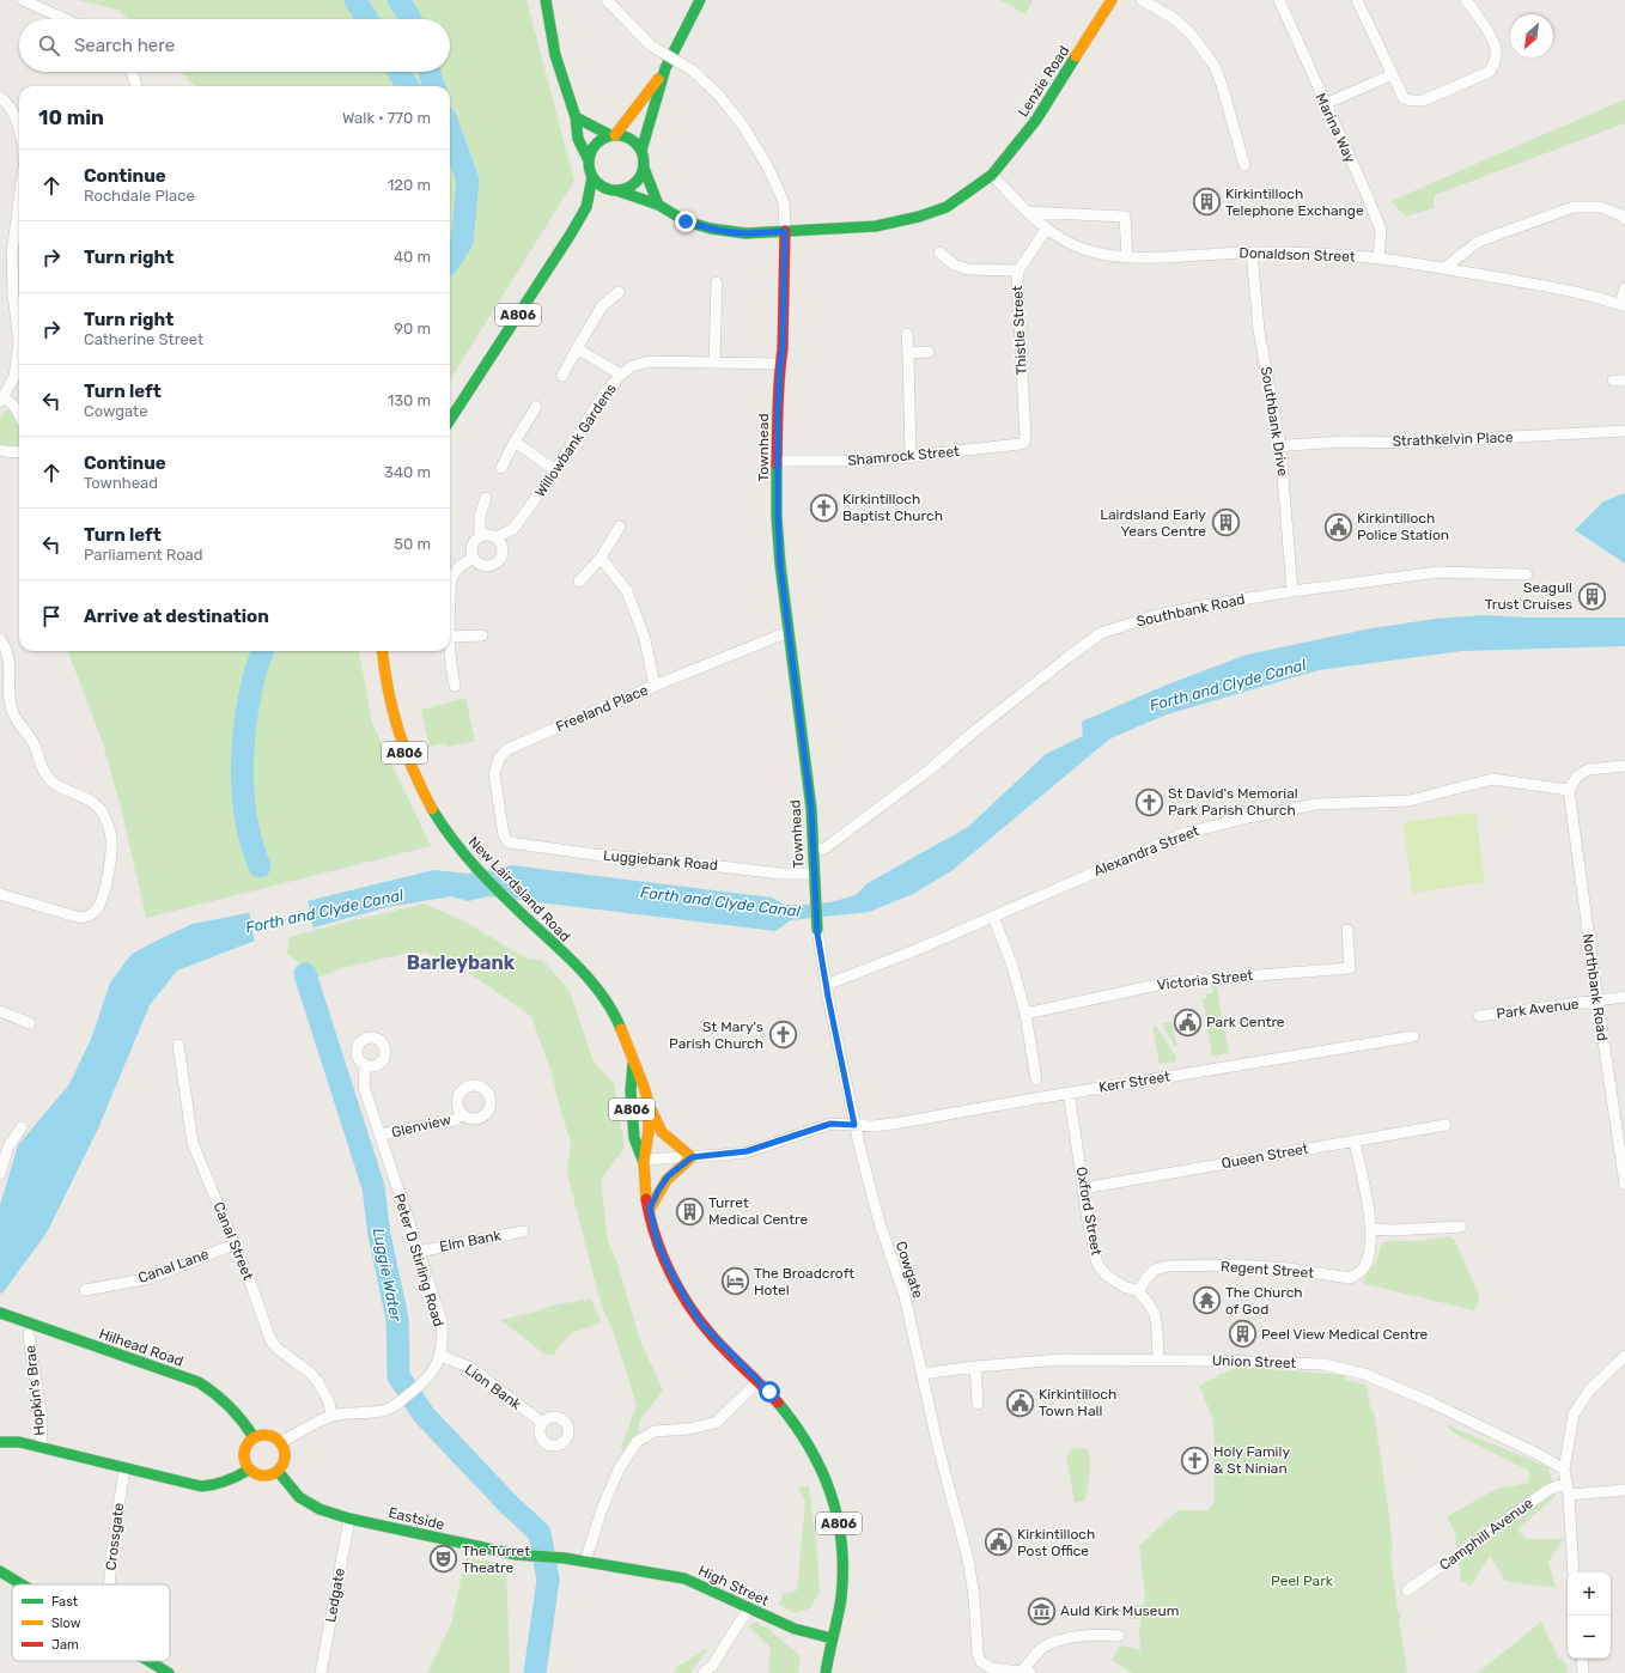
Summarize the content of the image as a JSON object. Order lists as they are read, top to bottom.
{
  "streets": {
    "main road": [
      "Lenzie Road",
      "A806",
      "Townhead",
      "New Lairdsland Road",
      "Cowgate",
      "Hilhead Road",
      "Eastside",
      "High Street"
    ],
    "street": [
      "Marina Way",
      "Donaldson Street",
      "Thistle Street",
      "Southbank Drive",
      "Strathkelvin Place",
      "Willowbank Gardens",
      "Shamrock Street",
      "Southbank Road",
      "Freeland Place",
      "Alexandra Street",
      "Luggiebank Road",
      "Victoria Street",
      "Northbank Road",
      "Park Avenue",
      "Kerr Street",
      "Glenview",
      "Queen Street",
      "Oxford Street",
      "Canal Street",
      "Elm Bank",
      "Peter D Stirling Road",
      "Canal Lane",
      "Regent Street",
      "Union Street",
      "Lion Bank",
      "Hopkin's Brae",
      "Camphill Avenue",
      "Crossgate",
      "Ledgate"
    ]
  },
  "crossings": [
    ["Lenzie Road", "Donaldson Street"],
    ["Marina Way", "Donaldson Street"],
    ["Donaldson Street", "Thistle Street"],
    ["Donaldson Street", "Southbank Drive"],
    ["A806", "New Lairdsland Road"],
    ["A806", "Kerr Street"],
    ["A806", "High Street"],
    ["Thistle Street", "Shamrock Street"],
    ["Southbank Drive", "Strathkelvin Place"],
    ["Southbank Drive", "Southbank Road"],
    ["Willowbank Gardens", "Townhead"],
    ["Townhead", "Shamrock Street"],
    ["Townhead", "Southbank Road"],
    ["Townhead", "Freeland Place"],
    ["Townhead", "Luggiebank Road"],
    ["Townhead", "Cowgate"],
    ["Freeland Place", "Luggiebank Road"],
    ["Alexandra Street", "Northbank Road"],
    ["Alexandra Street", "Cowgate"],
    ["Luggiebank Road", "Cowgate"],
    ["New Lairdsland Road", "Kerr Street"],
    ["Northbank Road", "Park Avenue"],
    ["Kerr Street", "Oxford Street"],
    ["Kerr Street", "Cowgate"],
    ["Glenview", "Peter D Stirling Road"],
    ["Queen Street", "Oxford Street"],
    ["Queen Street", "Regent Street"],
    ["Oxford Street", "Regent Street"],
    ["Oxford Street", "Union Street"],
    ["Canal Street", "Peter D Stirling Road"],
    ["Canal Street", "Canal Lane"],
    ["Elm Bank", "Peter D Stirling Road"],
    ["Peter D Stirling Road", "Hilhead Road"],
    ["Peter D Stirling Road", "Lion Bank"],
    ["Peter D Stirling Road", "Eastside"],
    ["Cowgate", "Union Street"],
    ["Hilhead Road", "Eastside"],
    ["Eastside", "High Street"],
    ["Eastside", "Ledgate"]
  ],
  "districts": ["Barleybank"],
  "water": ["Forth and Clyde Canal", "Luggie Water"],
  "parks": ["Peel Park"],
  "places": {
    "building": [
      "Kirkintilloch Telephone Exchange",
      "Lairdsland Early Years Centre",
      "Seagull Trust Cruises",
      "Turret Medical Centre",
      "Peel View Medical Centre"
    ],
    "church": [
      "Kirkintilloch Baptist Church",
      "St David's Memorial Park Parish Church",
      "St Mary's Parish Church",
      "Holy Family & St Ninian"
    ],
    "public building": [
      "Kirkintilloch Police Station",
      "Park Centre",
      "Kirkintilloch Town Hall",
      "Kirkintilloch Post Office"
    ],
    "hotel": ["The Broadcroft Hotel"],
    "temple": ["The Church of God"],
    "theatre": ["The Turret Theatre"],
    "museum": ["Auld Kirk Museum"]
  },
  "legend": ["Fast", "Slow", "Jam"],
  "north": "bottom left",
  "page": {
    "search": "Search here",
    "heading": ["10 min", "Walk · 770 m"],
    "list": [
      ["Continue", "Rochdale Place", "120 m"],
      ["Turn right", "40 m"],
      ["Turn right", "Catherine Street", "90 m"],
      ["Turn left", "Cowgate", "130 m"],
      ["Continue", "Townhead", "340 m"],
      ["Turn left", "Parliament Road", "50 m"],
      "Arrive at destination"
    ],
    "map_buttons": ["+", "−"]
  }
}
